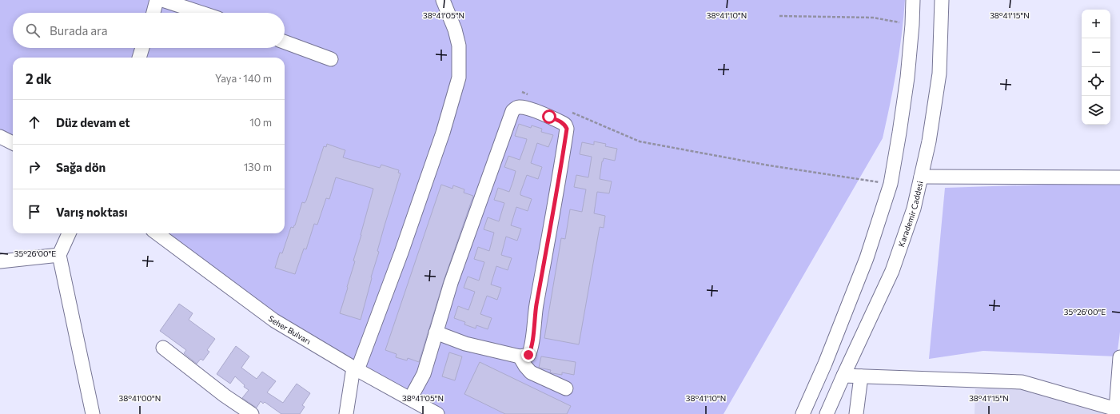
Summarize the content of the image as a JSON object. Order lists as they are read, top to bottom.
{
  "streets": {
    "street": ["Karademir Caddesi", "Seher Bulvarı"]
  },
  "page": {
    "map_buttons": ["+", "−"],
    "search": "Burada ara",
    "heading": ["2 dk", "Yaya · 140 m"],
    "list": [
      ["Düz devam et", "10 m"],
      ["Sağa dön", "130 m"],
      "Varış noktası"
    ]
  },
  "coordinates": [
    "38°41'05\"N",
    "38°41'10\"N",
    "38°41'15\"N",
    "35°26'00\"E",
    "38°41'00\"N"
  ]
}
